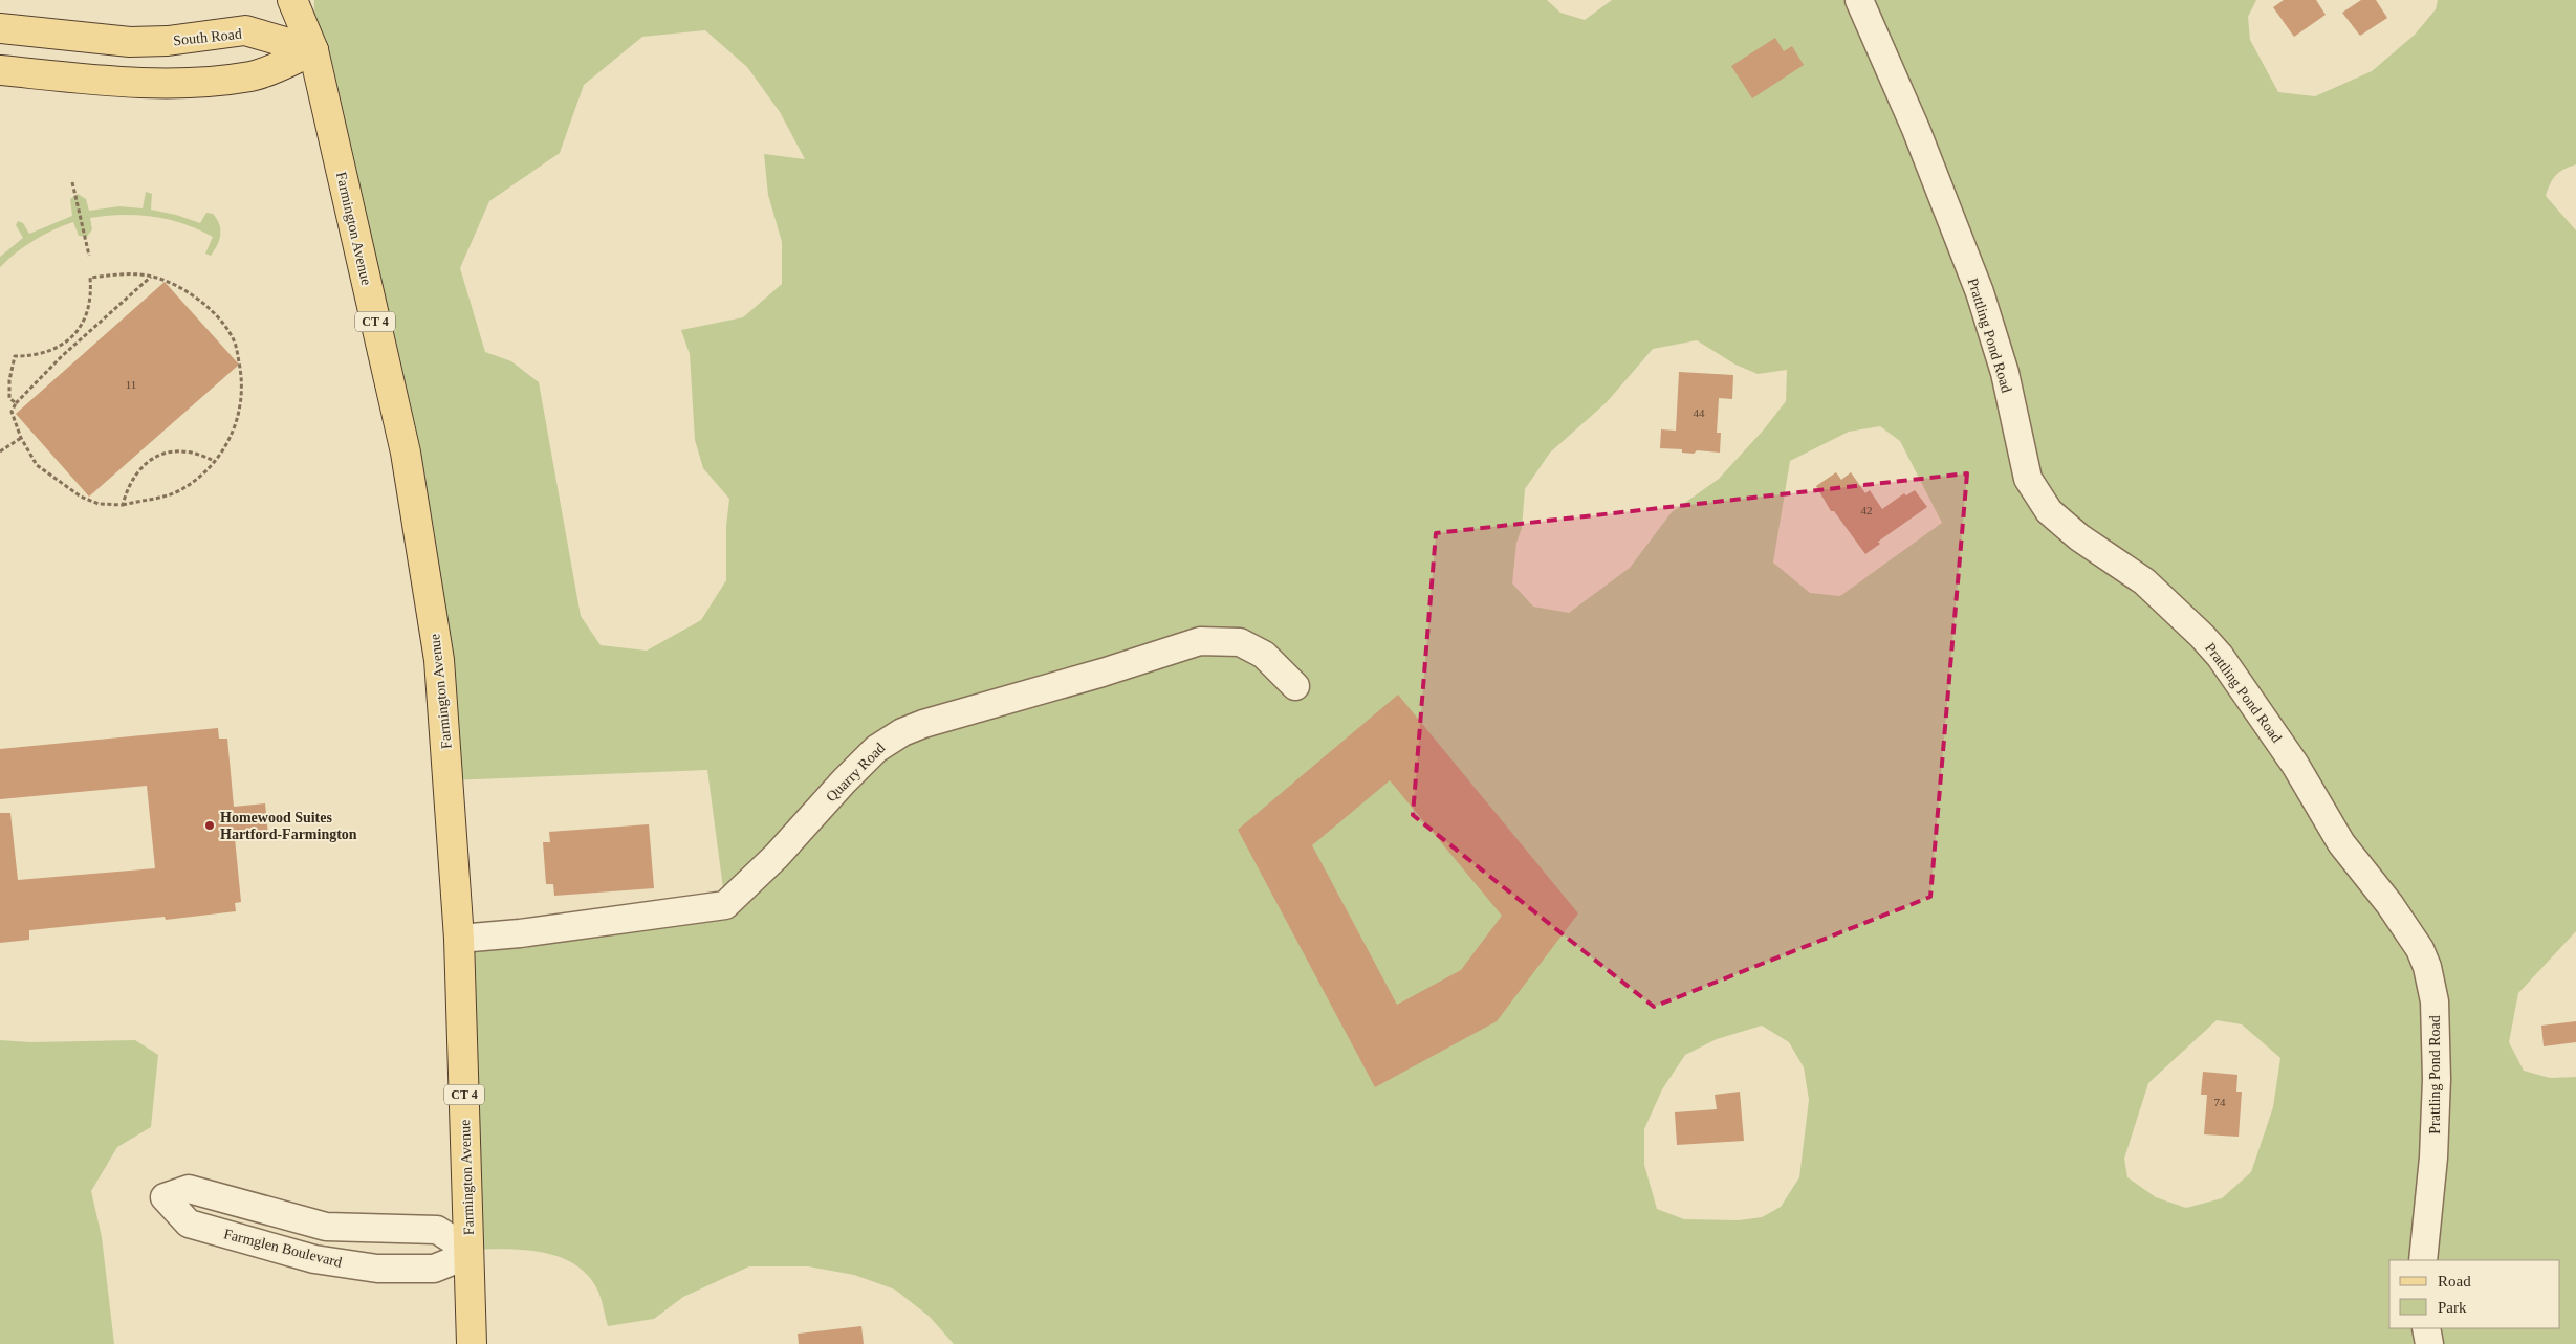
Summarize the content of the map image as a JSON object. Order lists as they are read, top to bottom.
{
  "streets": {
    "main road": ["South Road", "Farmington Avenue", "CT 4"],
    "street": ["Prattling Pond Road", "Quarry Road", "Farmglen Boulevard"]
  },
  "crossings": [
    ["South Road", "Farmington Avenue"],
    ["Farmington Avenue", "Quarry Road"],
    ["Farmington Avenue", "Farmglen Boulevard"]
  ],
  "places": ["Homewood Suites Hartford-Farmington"],
  "house_numbers": [
    "11",
    "44",
    "42",
    "74"
  ],
  "legend": ["Road", "Park"]
}
